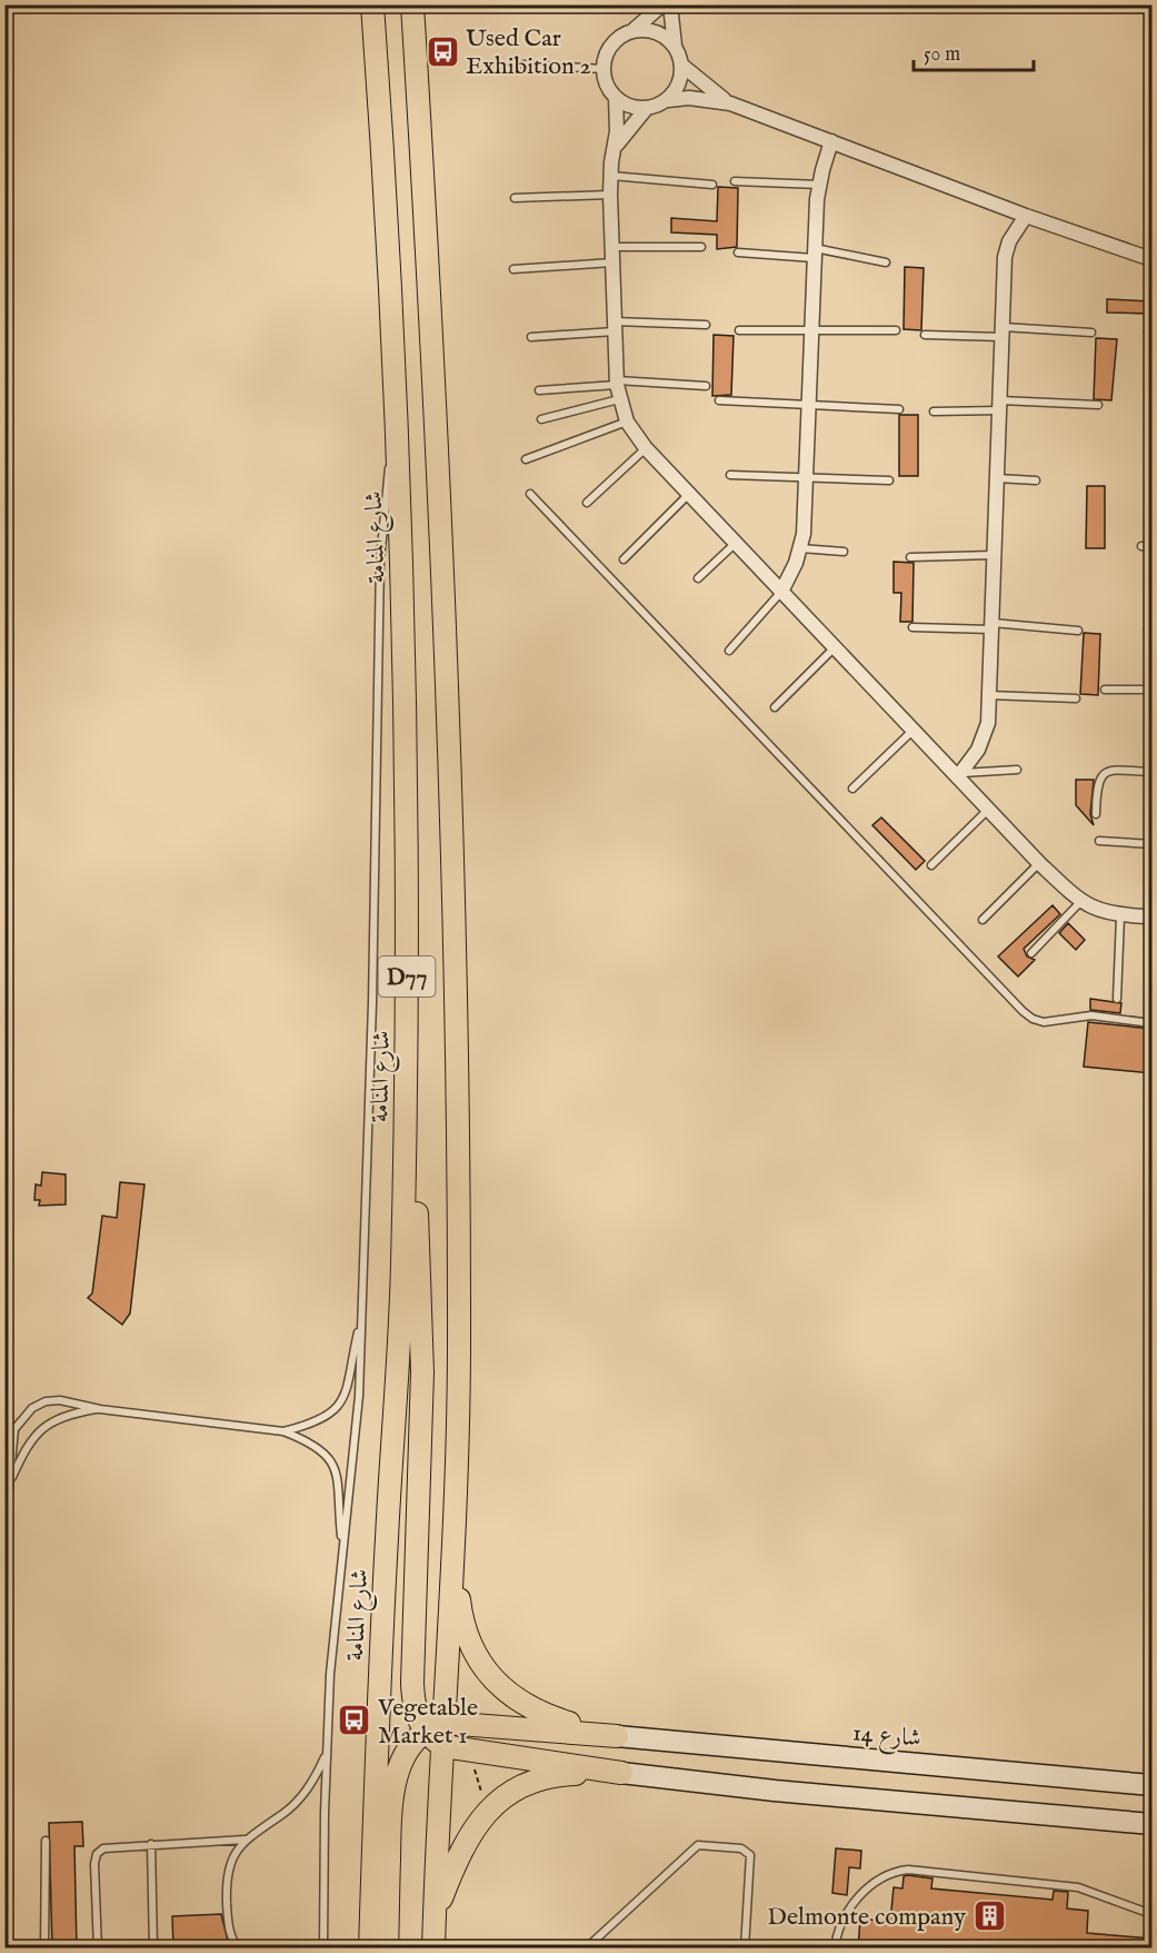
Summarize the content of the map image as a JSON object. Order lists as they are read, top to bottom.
{
  "streets": {
    "main road": ["شارع المنامة", "D77", "شارع 14"]
  },
  "places": {
    "bus stop": ["Used Car Exhibition 2", "Vegetable Market 1"],
    "building": ["Delmonte company"]
  },
  "scale_bar": "50 m"
}
